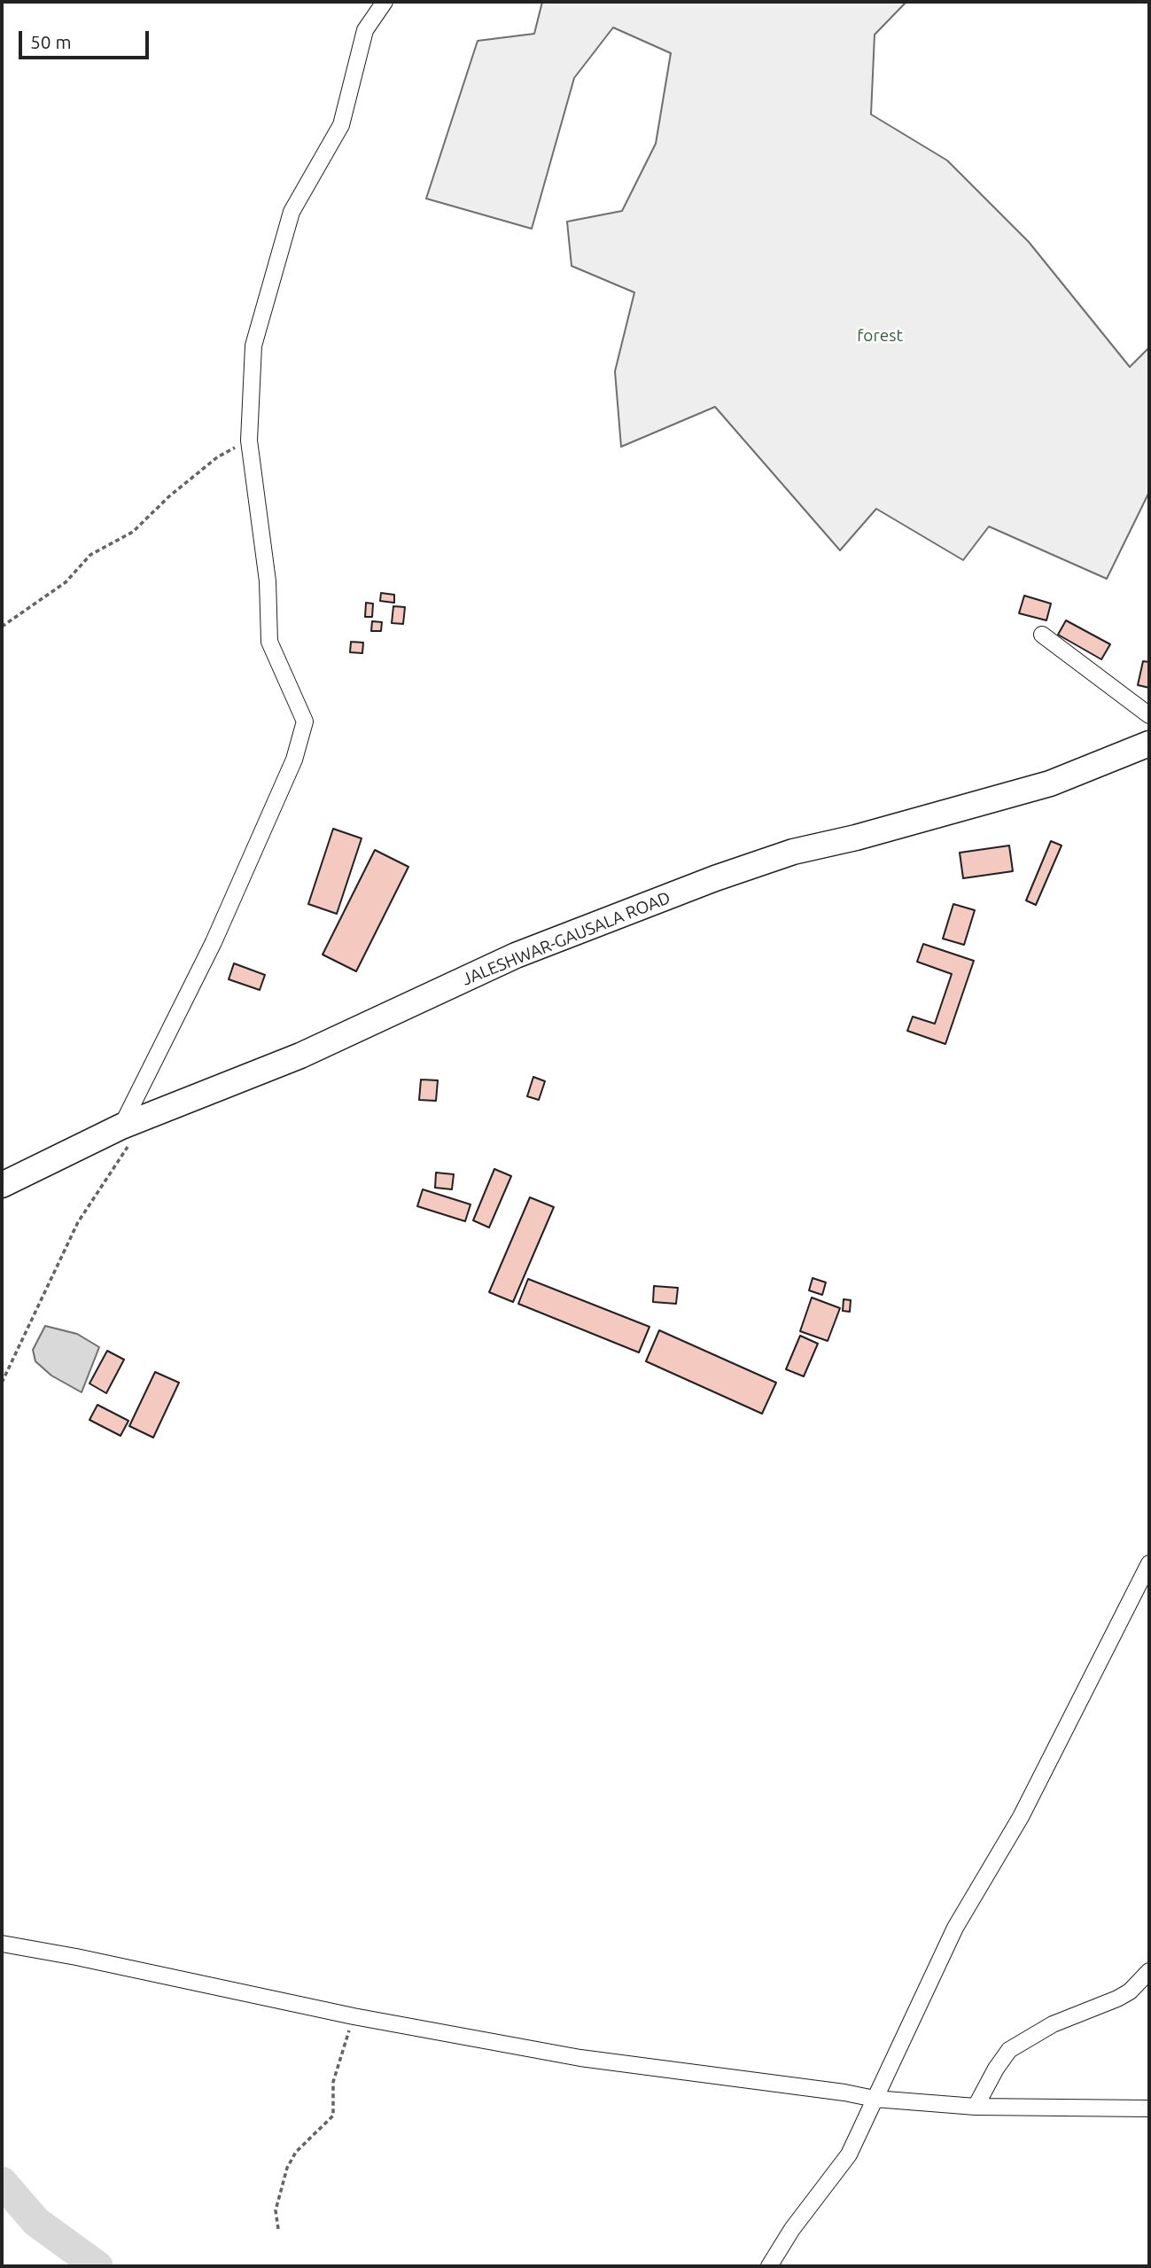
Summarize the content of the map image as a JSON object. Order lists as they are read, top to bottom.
{
  "streets": {
    "main road": ["JALESHWAR-GAUSALA ROAD"]
  },
  "parks": ["forest"],
  "scale_bar": "50 m"
}
